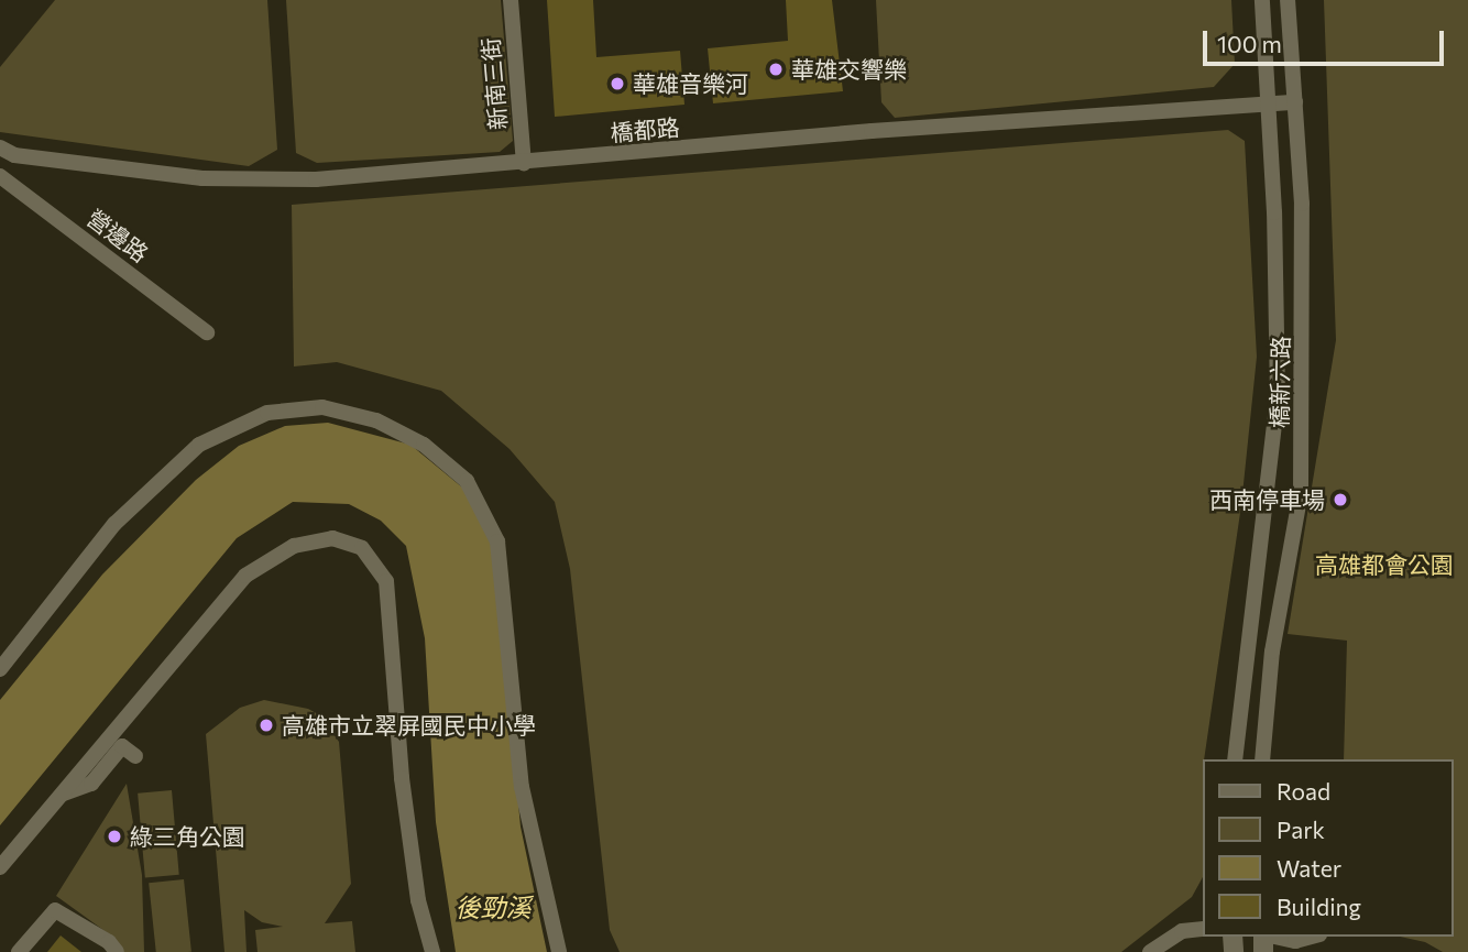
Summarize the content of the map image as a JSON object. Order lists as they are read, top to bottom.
{
  "streets": {
    "street": [
      "新南三街",
      "橋都路",
      "營邊路",
      "橋新六路"
    ]
  },
  "crossings": [
    ["新南三街", "橋都路"],
    ["橋都路", "橋新六路"]
  ],
  "water": ["後勁溪"],
  "parks": ["高雄都會公園"],
  "places": [
    "華雄交響樂",
    "華雄音樂河",
    "西南停車場",
    "高雄市立翠屏國民中小學",
    "綠三角公園"
  ],
  "legend": [
    "Road",
    "Park",
    "Water",
    "Building"
  ],
  "scale_bar": "100 m"
}
